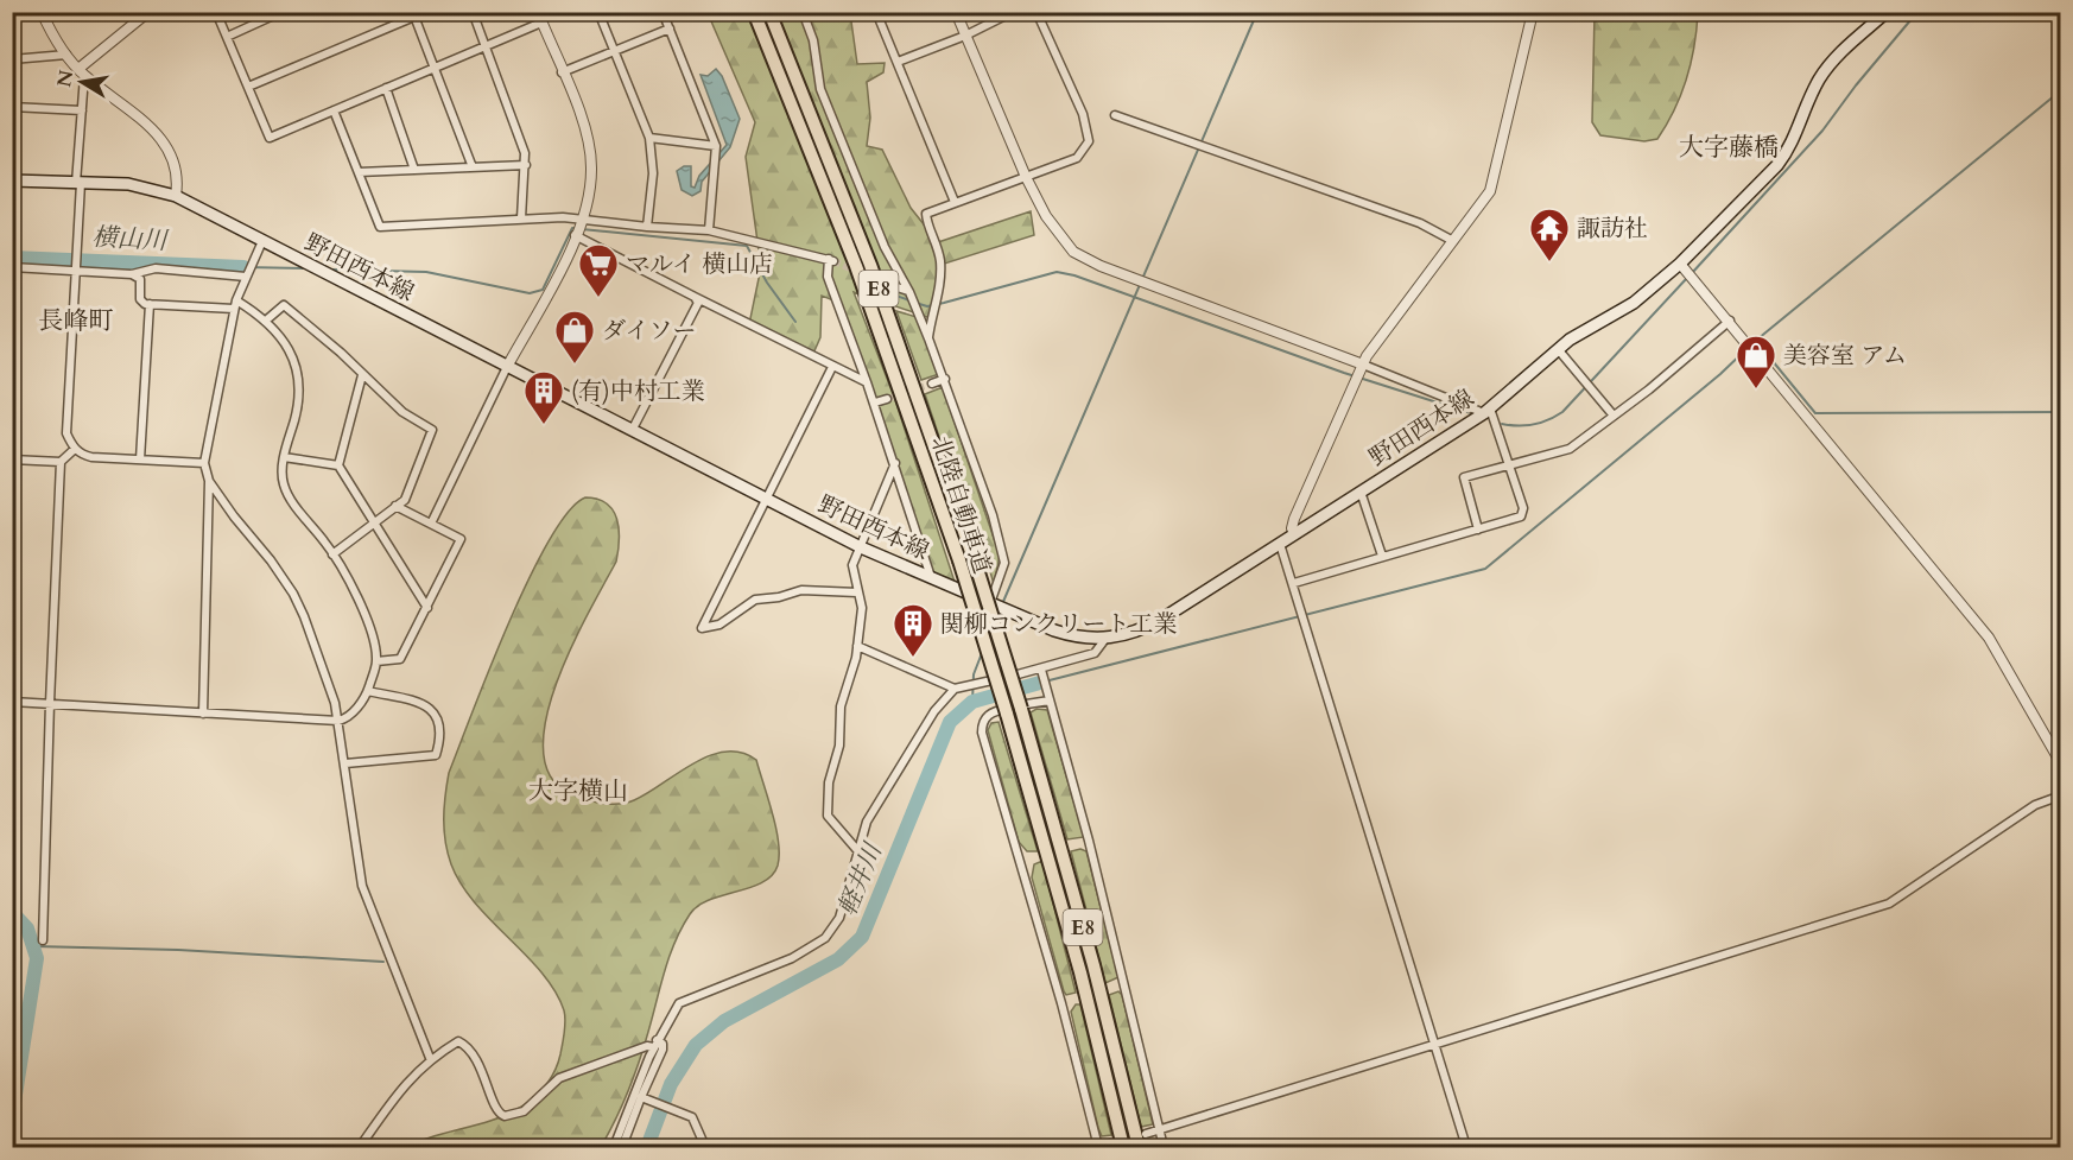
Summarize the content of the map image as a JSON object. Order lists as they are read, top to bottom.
{
  "streets": {
    "highway": ["E8", "北陸自動車道"],
    "main road": ["野田西本線"]
  },
  "districts": ["大字藤橋", "長峰町", "大字横山"],
  "water": ["横山川", "軽井川"],
  "places": {
    "temple": ["諏訪社"],
    "supermarket": ["マルイ 横山店"],
    "shop": ["ダイソー", "美容室 アム"],
    "building": ["(有)中村工業", "関柳コンクリート工業"]
  },
  "north": "left"
}
